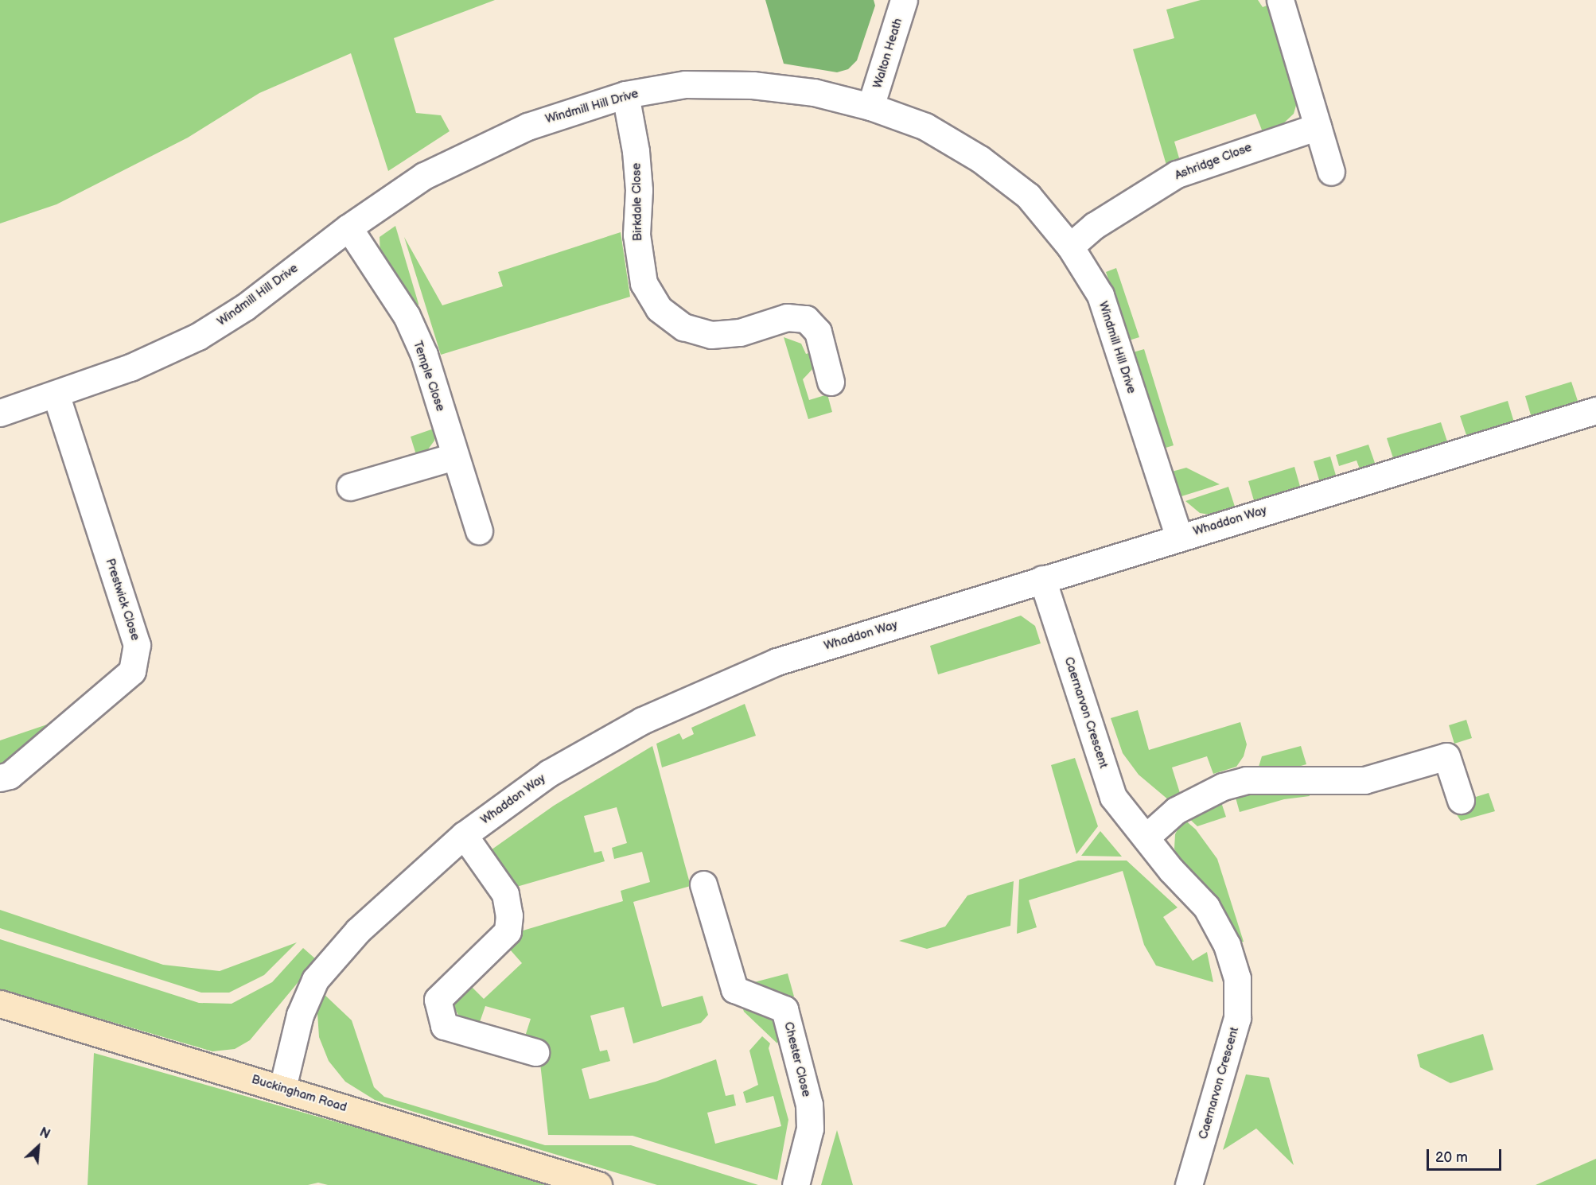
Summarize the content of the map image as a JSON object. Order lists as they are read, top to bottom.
{
  "streets": {
    "main road": ["Buckingham Road"],
    "street": [
      "Walton Heath",
      "Windmill Hill Drive",
      "Ashridge Close",
      "Birkdale Close",
      "Temple Close",
      "Whaddon Way",
      "Prestwick Close",
      "Caernarvon Crescent",
      "Chester Close"
    ]
  },
  "crossings": [
    ["Walton Heath", "Windmill Hill Drive"],
    ["Windmill Hill Drive", "Ashridge Close"],
    ["Windmill Hill Drive", "Birkdale Close"],
    ["Windmill Hill Drive", "Temple Close"],
    ["Windmill Hill Drive", "Whaddon Way"],
    ["Windmill Hill Drive", "Prestwick Close"],
    ["Whaddon Way", "Caernarvon Crescent"],
    ["Whaddon Way", "Buckingham Road"]
  ],
  "scale_bar": "20 m",
  "north": "top right"
}
